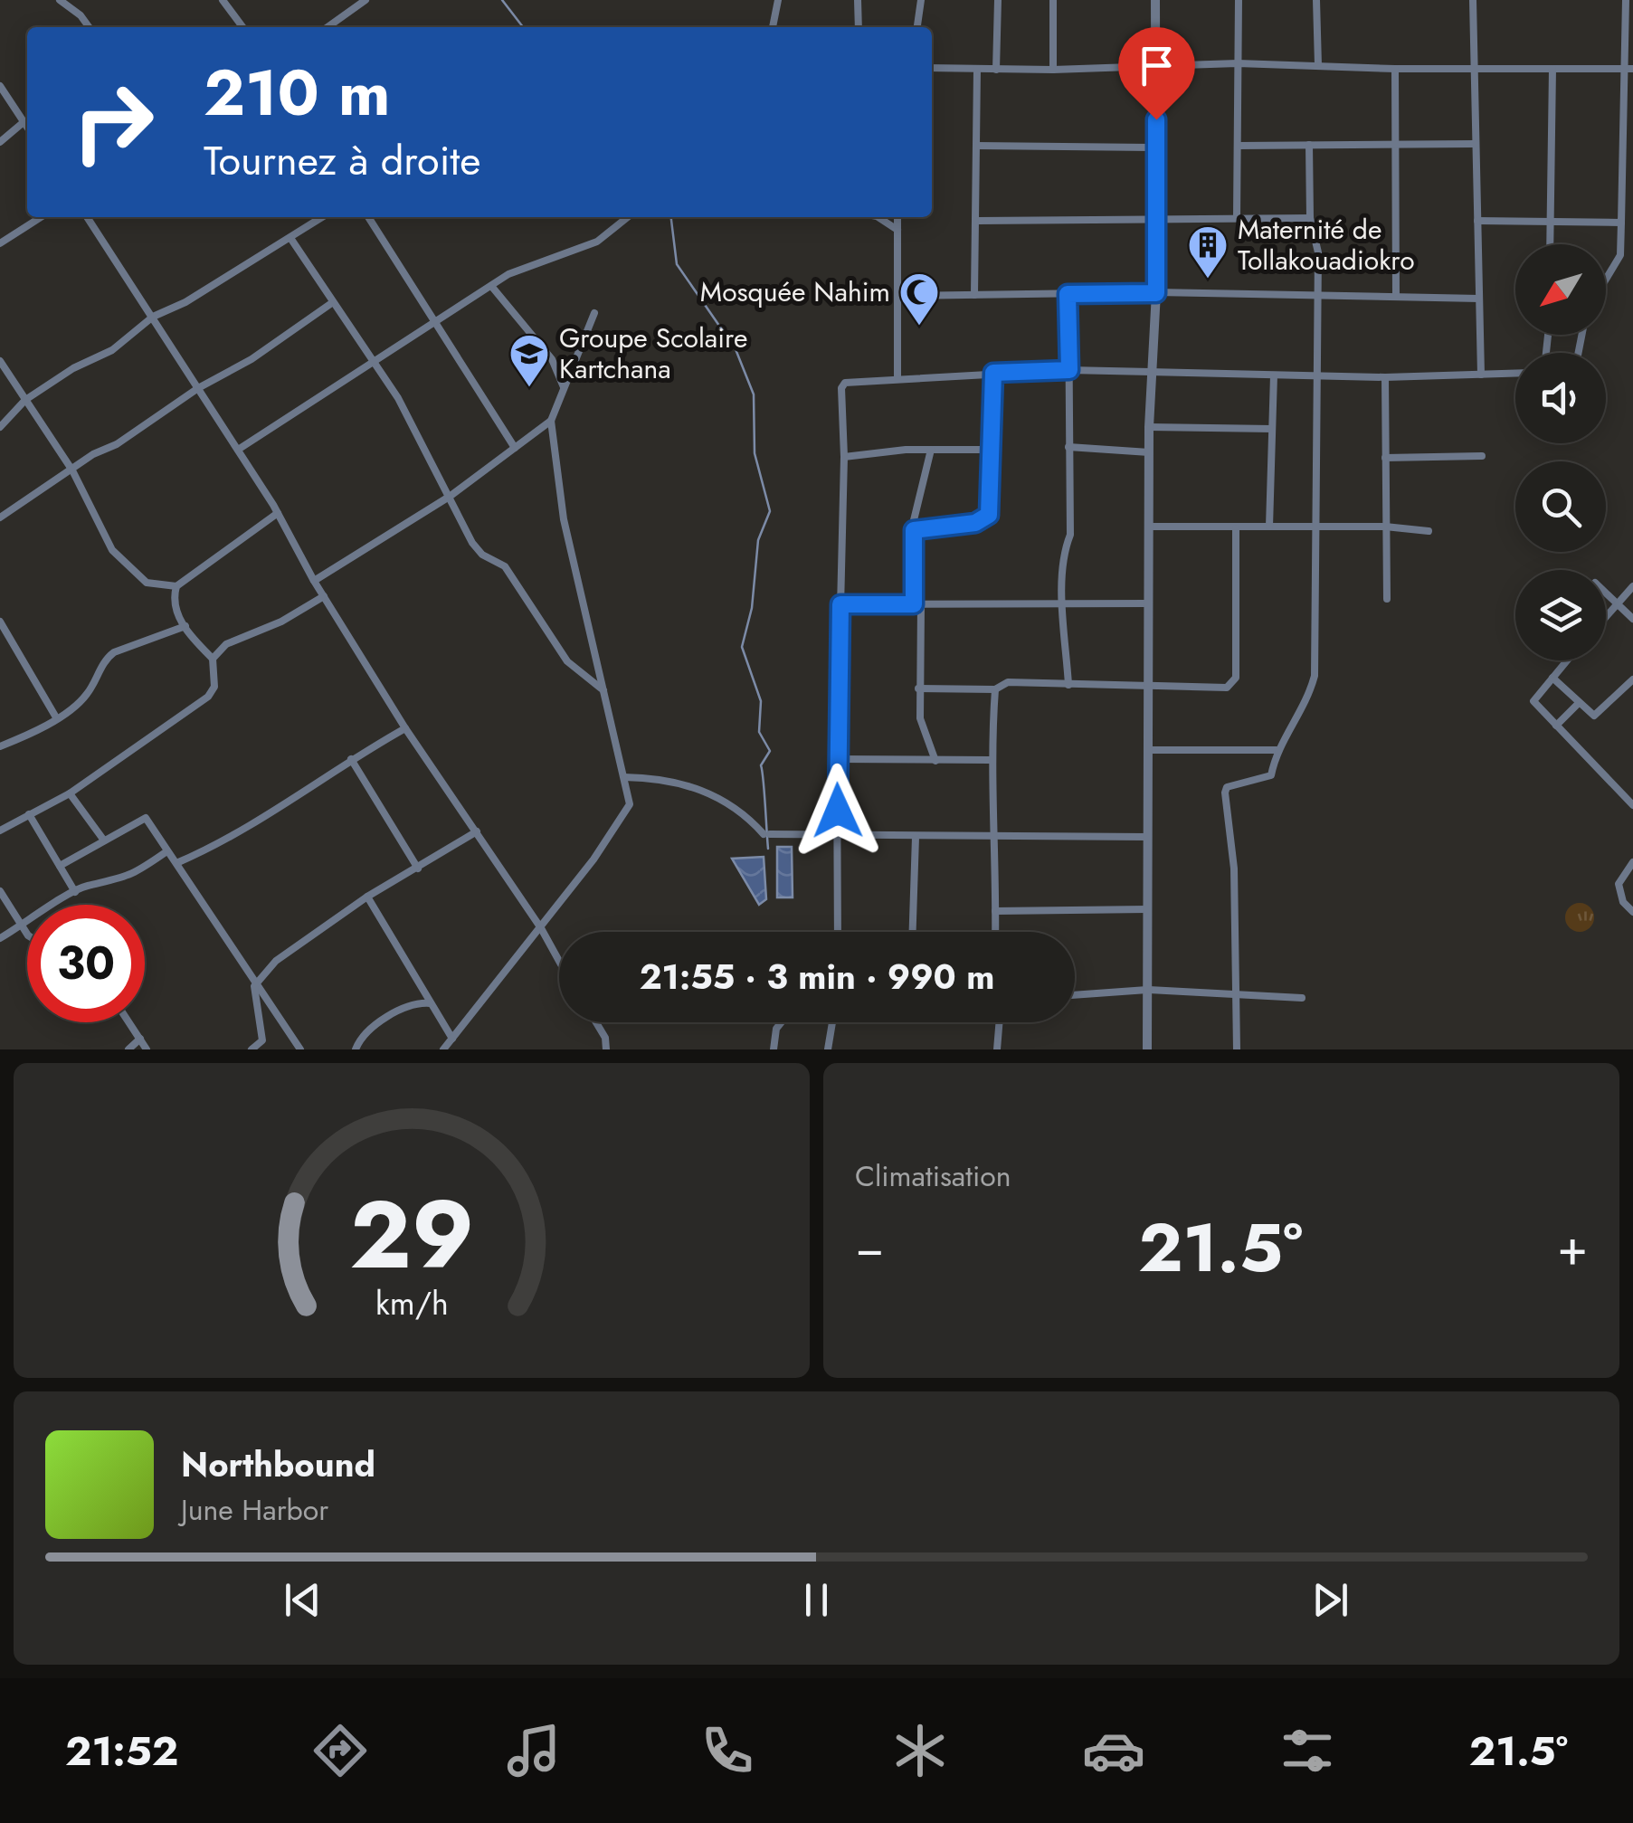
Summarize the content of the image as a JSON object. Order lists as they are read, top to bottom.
{
  "places": {
    "building": ["Maternité de Tollakouadiokro"],
    "mosque": ["Mosquée Nahim"],
    "school or university": ["Groupe Scolaire Kartchana"]
  },
  "north": "bottom left",
  "page": {
    "turn": ["210 m", "Tournez à droite"],
    "limit": "30",
    "trip": "21:55 · 3 min · 990 m",
    "tile": "Climatisation",
    "heat": ["−", "21.5°", "+"],
    "song": ["Northbound", "June Harbor"],
    "tabs": ["21:52", "21.5°"],
    "gauge": ["29", "km/h"]
  }
}
